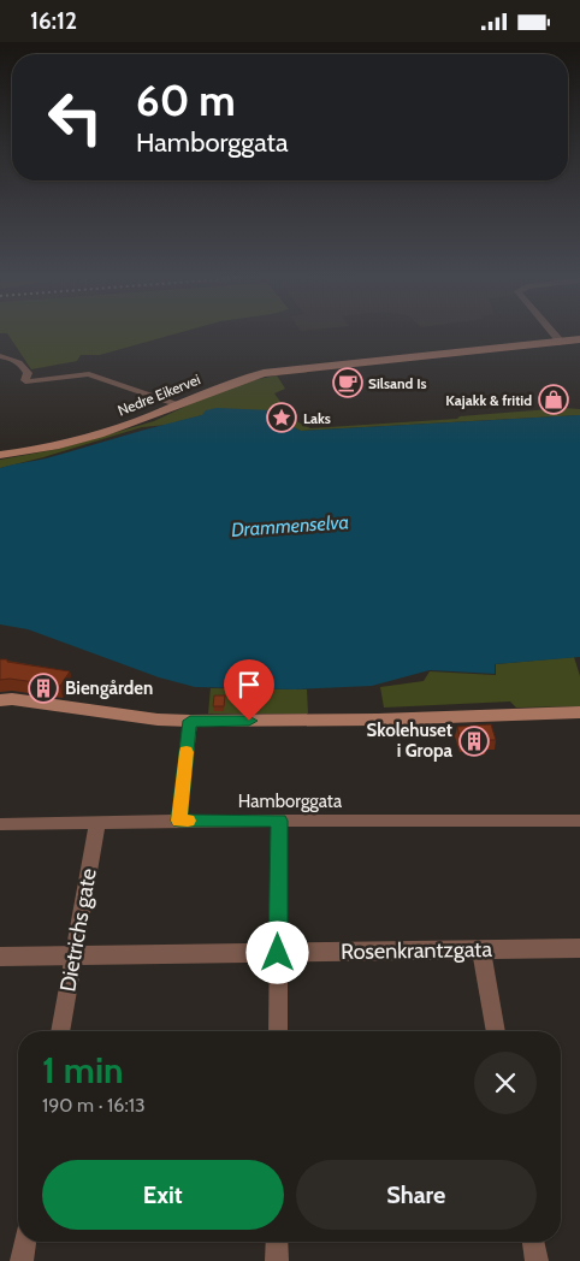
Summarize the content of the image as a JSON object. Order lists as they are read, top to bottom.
{
  "streets": {
    "main road": ["Nedre Eikervei"],
    "street": ["Hamborggata", "Dietrichs gate", "Rosenkrantzgata"]
  },
  "crossings": [
    ["Hamborggata", "Dietrichs gate"],
    ["Dietrichs gate", "Rosenkrantzgata"]
  ],
  "water": ["Drammenselva"],
  "places": {
    "cafe": ["Silsand Is"],
    "shop": ["Kajakk & fritid"],
    "place": ["Laks"],
    "building": ["Biengården", "Skolehuset i Gropa"]
  },
  "page": {
    "status": "16:12",
    "turn": ["60 m", "Hamborggata"],
    "heading": ["1 min", "190 m · 16:13"],
    "buttons": ["Exit", "Share"]
  }
}
